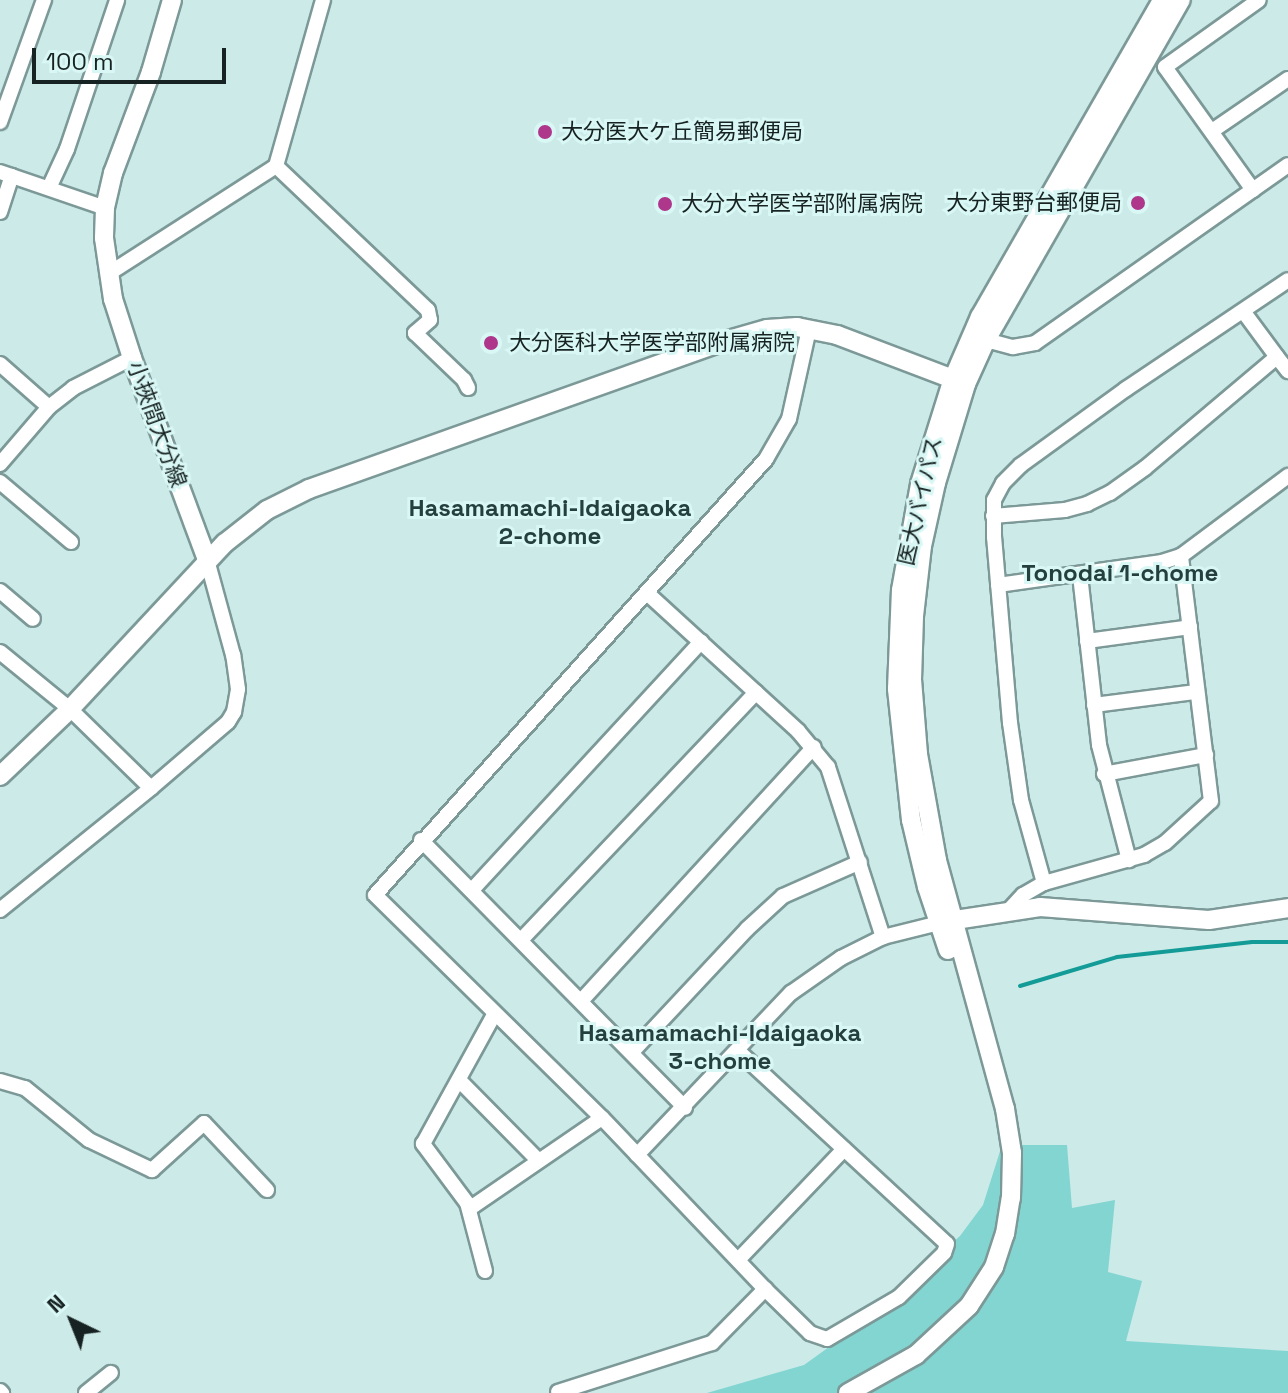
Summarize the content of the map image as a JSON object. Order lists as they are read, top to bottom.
{
  "streets": {
    "main road": ["小挾間大分線", "医大バイパス"]
  },
  "districts": ["Hasamamachi-Idaigaoka 2-chome", "Tonodai 1-chome", "Hasamamachi-Idaigaoka 3-chome"],
  "places": [
    "大分医大ケ丘簡易郵便局",
    "大分東野台郵便局",
    "大分大学医学部附属病院",
    "大分医科大学医学部附属病院"
  ],
  "scale_bar": "100 m",
  "north": "top left"
}
